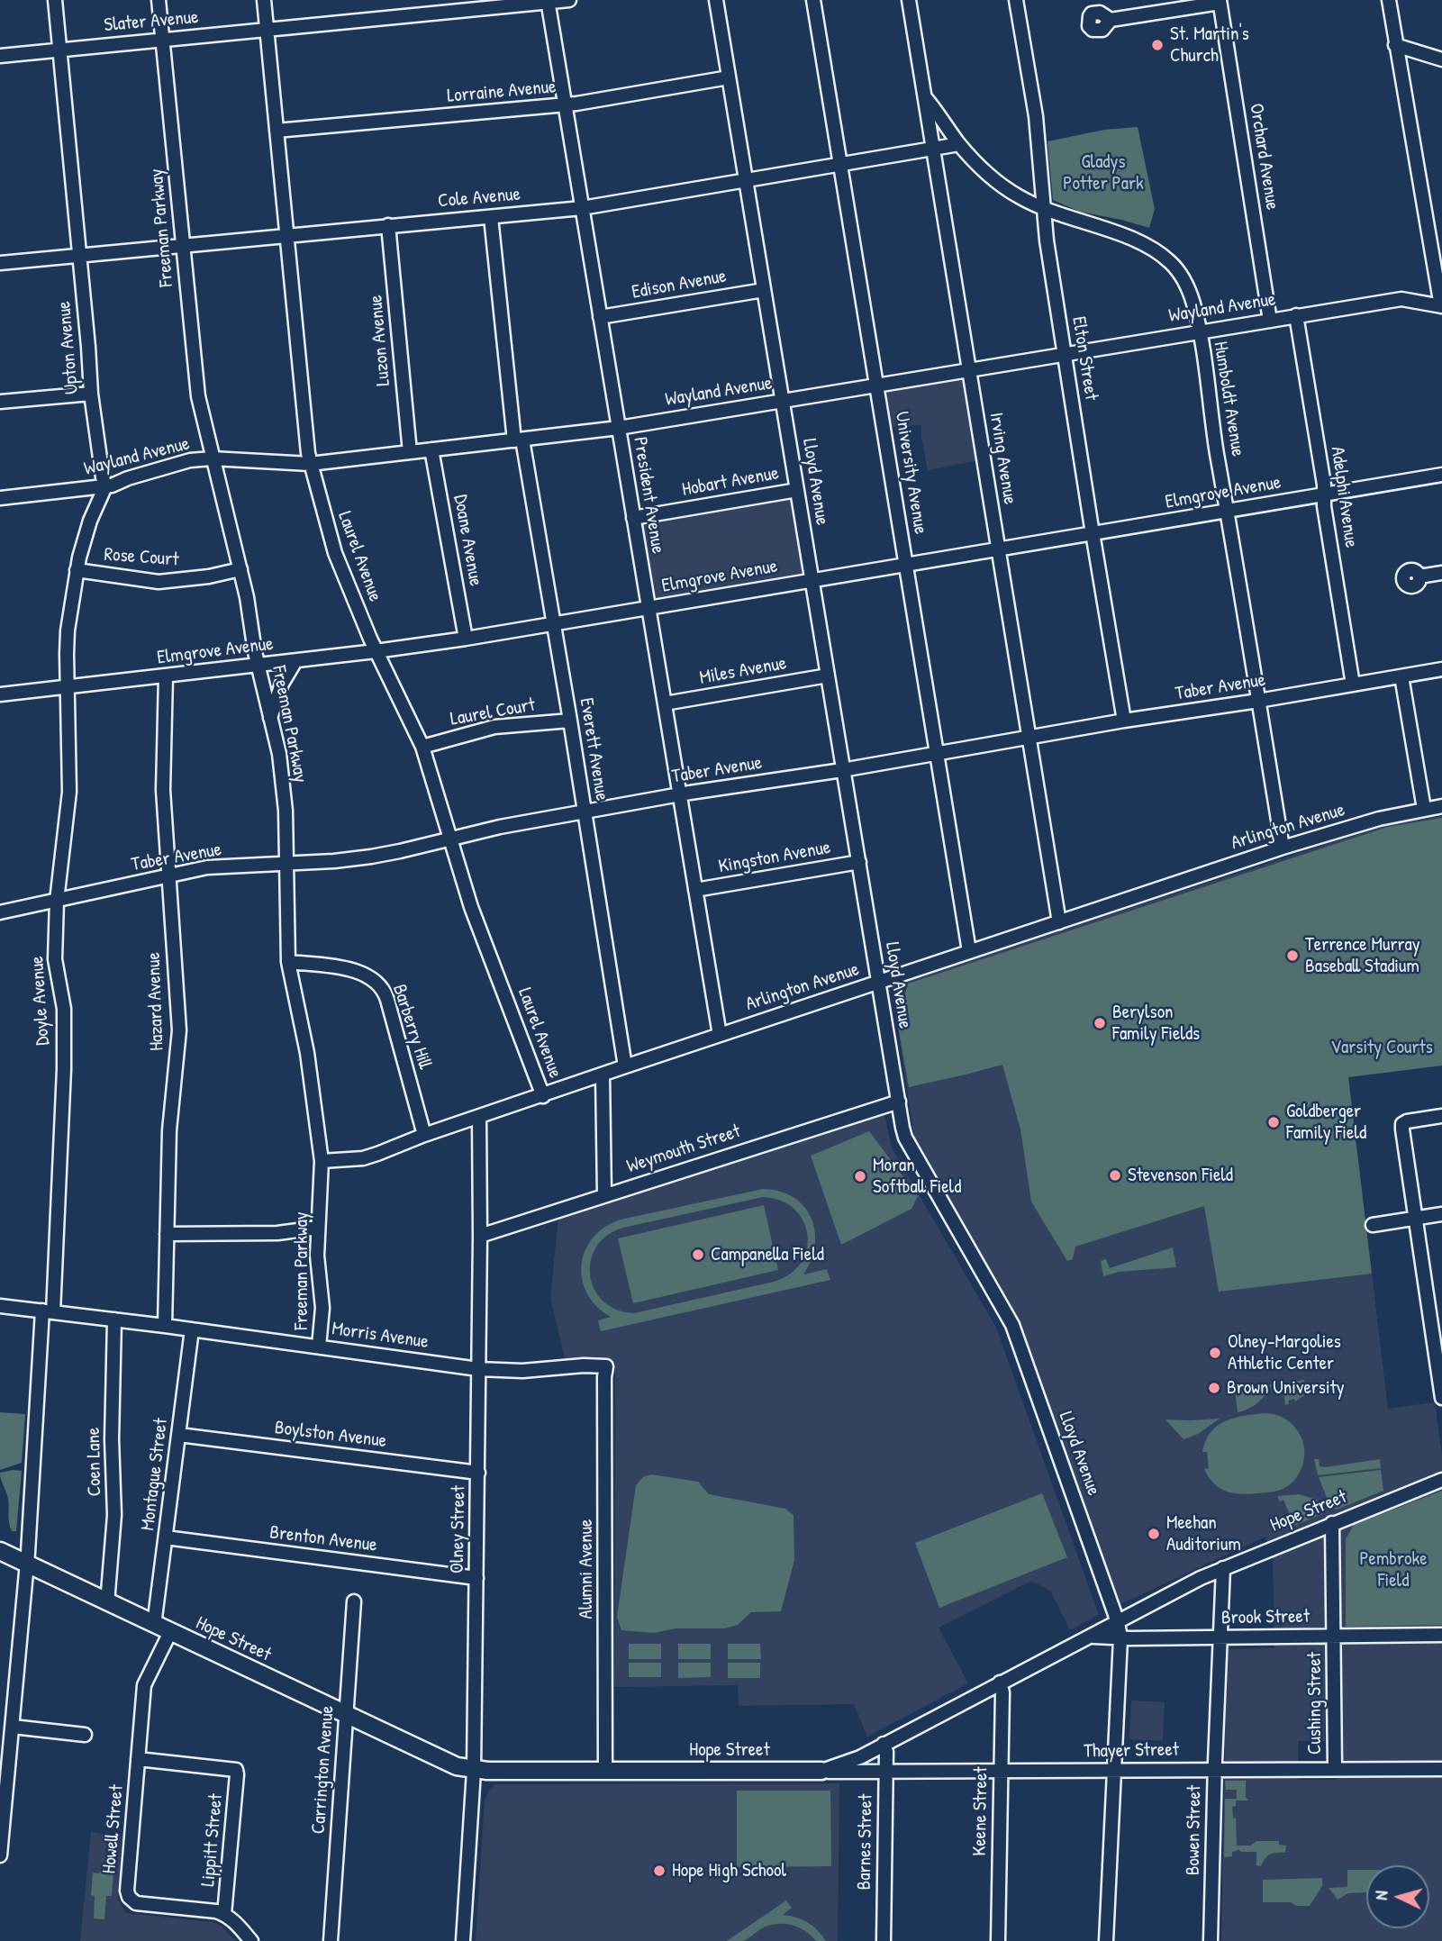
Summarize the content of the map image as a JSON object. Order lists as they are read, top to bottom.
{
  "streets": {
    "main road": ["Hope Street"],
    "street": [
      "Slater Avenue",
      "Lorraine Avenue",
      "Orchard Avenue",
      "Cole Avenue",
      "Freeman Parkway",
      "Edison Avenue",
      "Wayland Avenue",
      "Luzon Avenue",
      "Upton Avenue",
      "Elton Street",
      "Humboldt Avenue",
      "Irving Avenue",
      "University Avenue",
      "Hobart Avenue",
      "Lloyd Avenue",
      "Elmgrove Avenue",
      "President Avenue",
      "Adelphi Avenue",
      "Doane Avenue",
      "Laurel Avenue",
      "Rose Court",
      "Miles Avenue",
      "Taber Avenue",
      "Laurel Court",
      "Everett Avenue",
      "Arlington Avenue",
      "Kingston Avenue",
      "Doyle Avenue",
      "Hazard Avenue",
      "Barberry Hill",
      "Weymouth Street",
      "Morris Avenue",
      "Boylston Avenue",
      "Coen Lane",
      "Montague Street",
      "Olney Street",
      "Brenton Avenue",
      "Alumni Avenue",
      "Brook Street",
      "Cushing Street",
      "Thayer Street",
      "Carrington Avenue",
      "Keene Street",
      "Howell Street",
      "Bowen Street",
      "Lippitt Street",
      "Barnes Street"
    ]
  },
  "crossings": [
    ["Slater Avenue", "Freeman Parkway"],
    ["Slater Avenue", "Upton Avenue"],
    ["Slater Avenue", "President Avenue"],
    ["Slater Avenue", "Laurel Avenue"],
    ["Lorraine Avenue", "Lloyd Avenue"],
    ["Lorraine Avenue", "President Avenue"],
    ["Lorraine Avenue", "Laurel Avenue"],
    ["Orchard Avenue", "Wayland Avenue"],
    ["Cole Avenue", "Freeman Parkway"],
    ["Cole Avenue", "Luzon Avenue"],
    ["Cole Avenue", "Upton Avenue"],
    ["Cole Avenue", "Humboldt Avenue"],
    ["Cole Avenue", "Irving Avenue"],
    ["Cole Avenue", "University Avenue"],
    ["Cole Avenue", "Lloyd Avenue"],
    ["Cole Avenue", "President Avenue"],
    ["Cole Avenue", "Laurel Avenue"],
    ["Cole Avenue", "Everett Avenue"],
    ["Freeman Parkway", "Wayland Avenue"],
    ["Freeman Parkway", "Elmgrove Avenue"],
    ["Freeman Parkway", "Rose Court"],
    ["Freeman Parkway", "Taber Avenue"],
    ["Freeman Parkway", "Arlington Avenue"],
    ["Freeman Parkway", "Barberry Hill"],
    ["Freeman Parkway", "Morris Avenue"],
    ["Edison Avenue", "Lloyd Avenue"],
    ["Edison Avenue", "President Avenue"],
    ["Wayland Avenue", "Luzon Avenue"],
    ["Wayland Avenue", "Upton Avenue"],
    ["Wayland Avenue", "Elton Street"],
    ["Wayland Avenue", "Humboldt Avenue"],
    ["Wayland Avenue", "Irving Avenue"],
    ["Wayland Avenue", "University Avenue"],
    ["Wayland Avenue", "Lloyd Avenue"],
    ["Wayland Avenue", "President Avenue"],
    ["Wayland Avenue", "Adelphi Avenue"],
    ["Wayland Avenue", "Doane Avenue"],
    ["Wayland Avenue", "Laurel Avenue"],
    ["Wayland Avenue", "Everett Avenue"],
    ["Elton Street", "Humboldt Avenue"],
    ["Elton Street", "Elmgrove Avenue"],
    ["Elton Street", "Taber Avenue"],
    ["Humboldt Avenue", "Irving Avenue"],
    ["Humboldt Avenue", "Elmgrove Avenue"],
    ["Humboldt Avenue", "Taber Avenue"],
    ["Humboldt Avenue", "Arlington Avenue"],
    ["Irving Avenue", "Elmgrove Avenue"],
    ["Irving Avenue", "Taber Avenue"],
    ["Irving Avenue", "Arlington Avenue"],
    ["University Avenue", "Elmgrove Avenue"],
    ["University Avenue", "Taber Avenue"],
    ["University Avenue", "Arlington Avenue"],
    ["Hobart Avenue", "Lloyd Avenue"],
    ["Hobart Avenue", "President Avenue"],
    ["Lloyd Avenue", "Elmgrove Avenue"],
    ["Lloyd Avenue", "Miles Avenue"],
    ["Lloyd Avenue", "Taber Avenue"],
    ["Lloyd Avenue", "Arlington Avenue"],
    ["Lloyd Avenue", "Kingston Avenue"],
    ["Lloyd Avenue", "Weymouth Street"],
    ["Lloyd Avenue", "Hope Street"],
    ["Lloyd Avenue", "Brook Street"],
    ["Lloyd Avenue", "Thayer Street"],
    ["Elmgrove Avenue", "President Avenue"],
    ["Elmgrove Avenue", "Adelphi Avenue"],
    ["Elmgrove Avenue", "Doane Avenue"],
    ["Elmgrove Avenue", "Laurel Avenue"],
    ["Elmgrove Avenue", "Everett Avenue"],
    ["Elmgrove Avenue", "Doyle Avenue"],
    ["Elmgrove Avenue", "Hazard Avenue"],
    ["President Avenue", "Miles Avenue"],
    ["President Avenue", "Taber Avenue"],
    ["President Avenue", "Arlington Avenue"],
    ["President Avenue", "Kingston Avenue"],
    ["Adelphi Avenue", "Taber Avenue"],
    ["Laurel Avenue", "Taber Avenue"],
    ["Laurel Avenue", "Laurel Court"],
    ["Laurel Avenue", "Arlington Avenue"],
    ["Taber Avenue", "Everett Avenue"],
    ["Taber Avenue", "Doyle Avenue"],
    ["Taber Avenue", "Hazard Avenue"],
    ["Laurel Court", "Everett Avenue"],
    ["Everett Avenue", "Arlington Avenue"],
    ["Arlington Avenue", "Barberry Hill"],
    ["Arlington Avenue", "Olney Street"],
    ["Doyle Avenue", "Morris Avenue"],
    ["Doyle Avenue", "Hope Street"],
    ["Hazard Avenue", "Morris Avenue"],
    ["Weymouth Street", "Olney Street"],
    ["Morris Avenue", "Coen Lane"],
    ["Morris Avenue", "Montague Street"],
    ["Morris Avenue", "Olney Street"],
    ["Morris Avenue", "Alumni Avenue"],
    ["Boylston Avenue", "Montague Street"],
    ["Boylston Avenue", "Olney Street"],
    ["Coen Lane", "Hope Street"],
    ["Montague Street", "Hope Street"],
    ["Montague Street", "Brenton Avenue"],
    ["Hope Street", "Olney Street"],
    ["Hope Street", "Alumni Avenue"],
    ["Hope Street", "Brook Street"],
    ["Hope Street", "Cushing Street"],
    ["Hope Street", "Thayer Street"],
    ["Hope Street", "Carrington Avenue"],
    ["Hope Street", "Keene Street"],
    ["Hope Street", "Howell Street"],
    ["Hope Street", "Bowen Street"],
    ["Hope Street", "Barnes Street"],
    ["Olney Street", "Brenton Avenue"],
    ["Brook Street", "Cushing Street"],
    ["Brook Street", "Bowen Street"],
    ["Cushing Street", "Thayer Street"],
    ["Thayer Street", "Keene Street"],
    ["Thayer Street", "Bowen Street"],
    ["Thayer Street", "Barnes Street"],
    ["Howell Street", "Lippitt Street"]
  ],
  "parks": ["Gladys Potter Park", "Varsity Courts", "Pembroke Field"],
  "places": [
    "St. Martin's Church",
    "Terrence Murray Baseball Stadium",
    "Berylson Family Fields",
    "Goldberger Family Field",
    "Stevenson Field",
    "Moran Softball Field",
    "Campanella Field",
    "Olney-Margolies Athletic Center",
    "Brown University",
    "Meehan Auditorium",
    "Hope High School"
  ],
  "north": "left"
}
